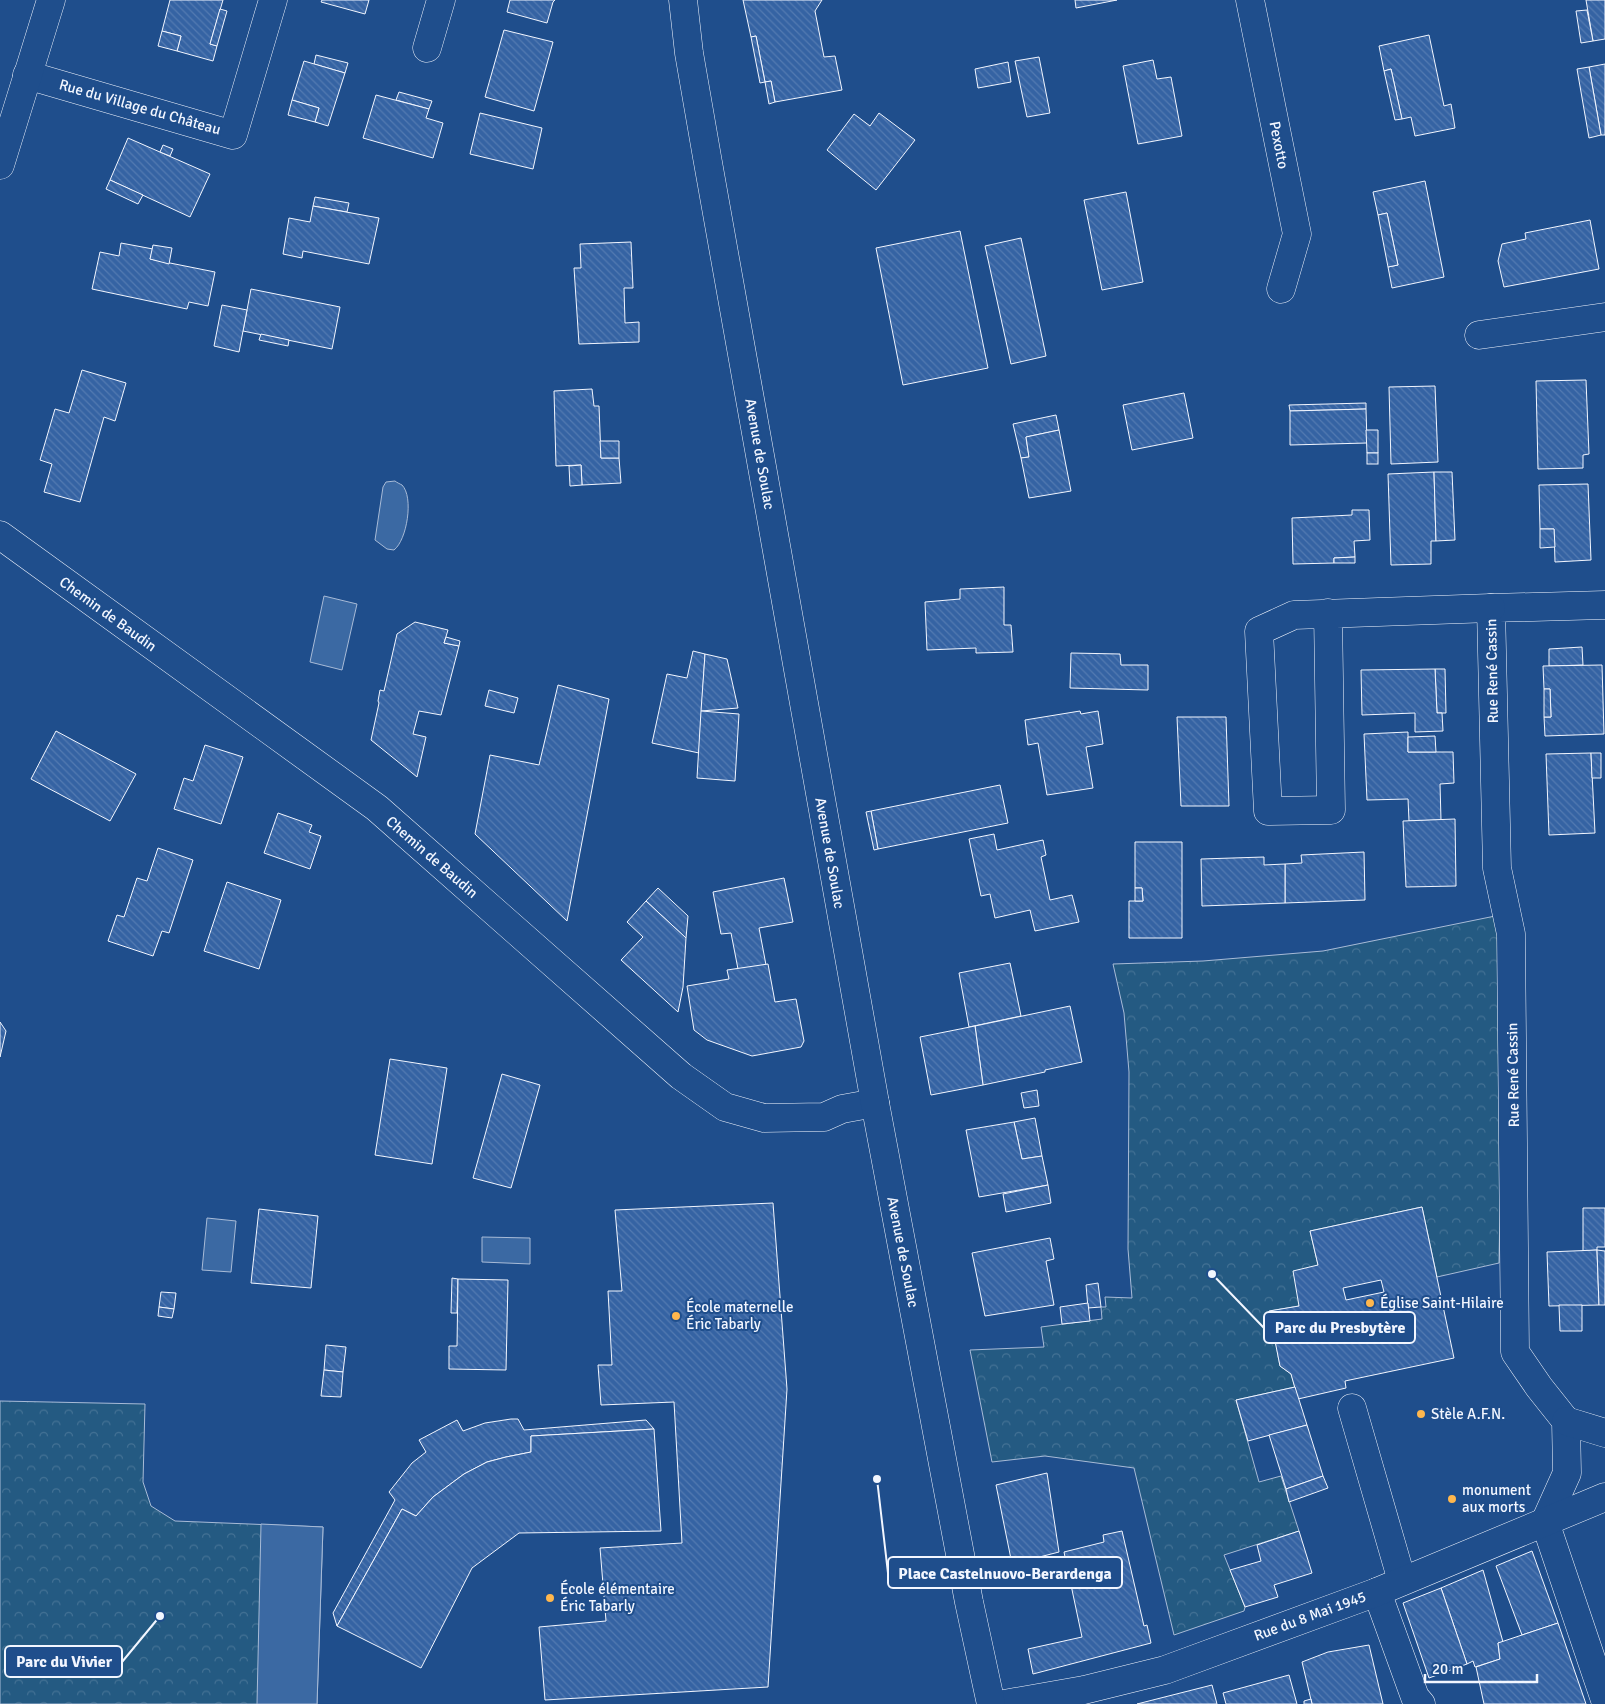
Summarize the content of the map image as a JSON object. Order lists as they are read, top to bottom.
{
  "streets": {
    "street": [
      "Rue du Village du Château",
      "Pexotto",
      "Avenue de Soulac",
      "Chemin de Baudin",
      "Rue René Cassin",
      "Rue du 8 Mai 1945"
    ]
  },
  "crossings": [
    ["Avenue de Soulac", "Chemin de Baudin"]
  ],
  "places": [
    "Parc du Presbytère",
    "Église Saint-Hilaire",
    "École maternelle Éric Tabarly",
    "Stèle A.F.N.",
    "Place Castelnuovo-Berardenga",
    "monument aux morts",
    "École élémentaire Éric Tabarly",
    "Parc du Vivier"
  ],
  "scale_bar": "20 m"
}
